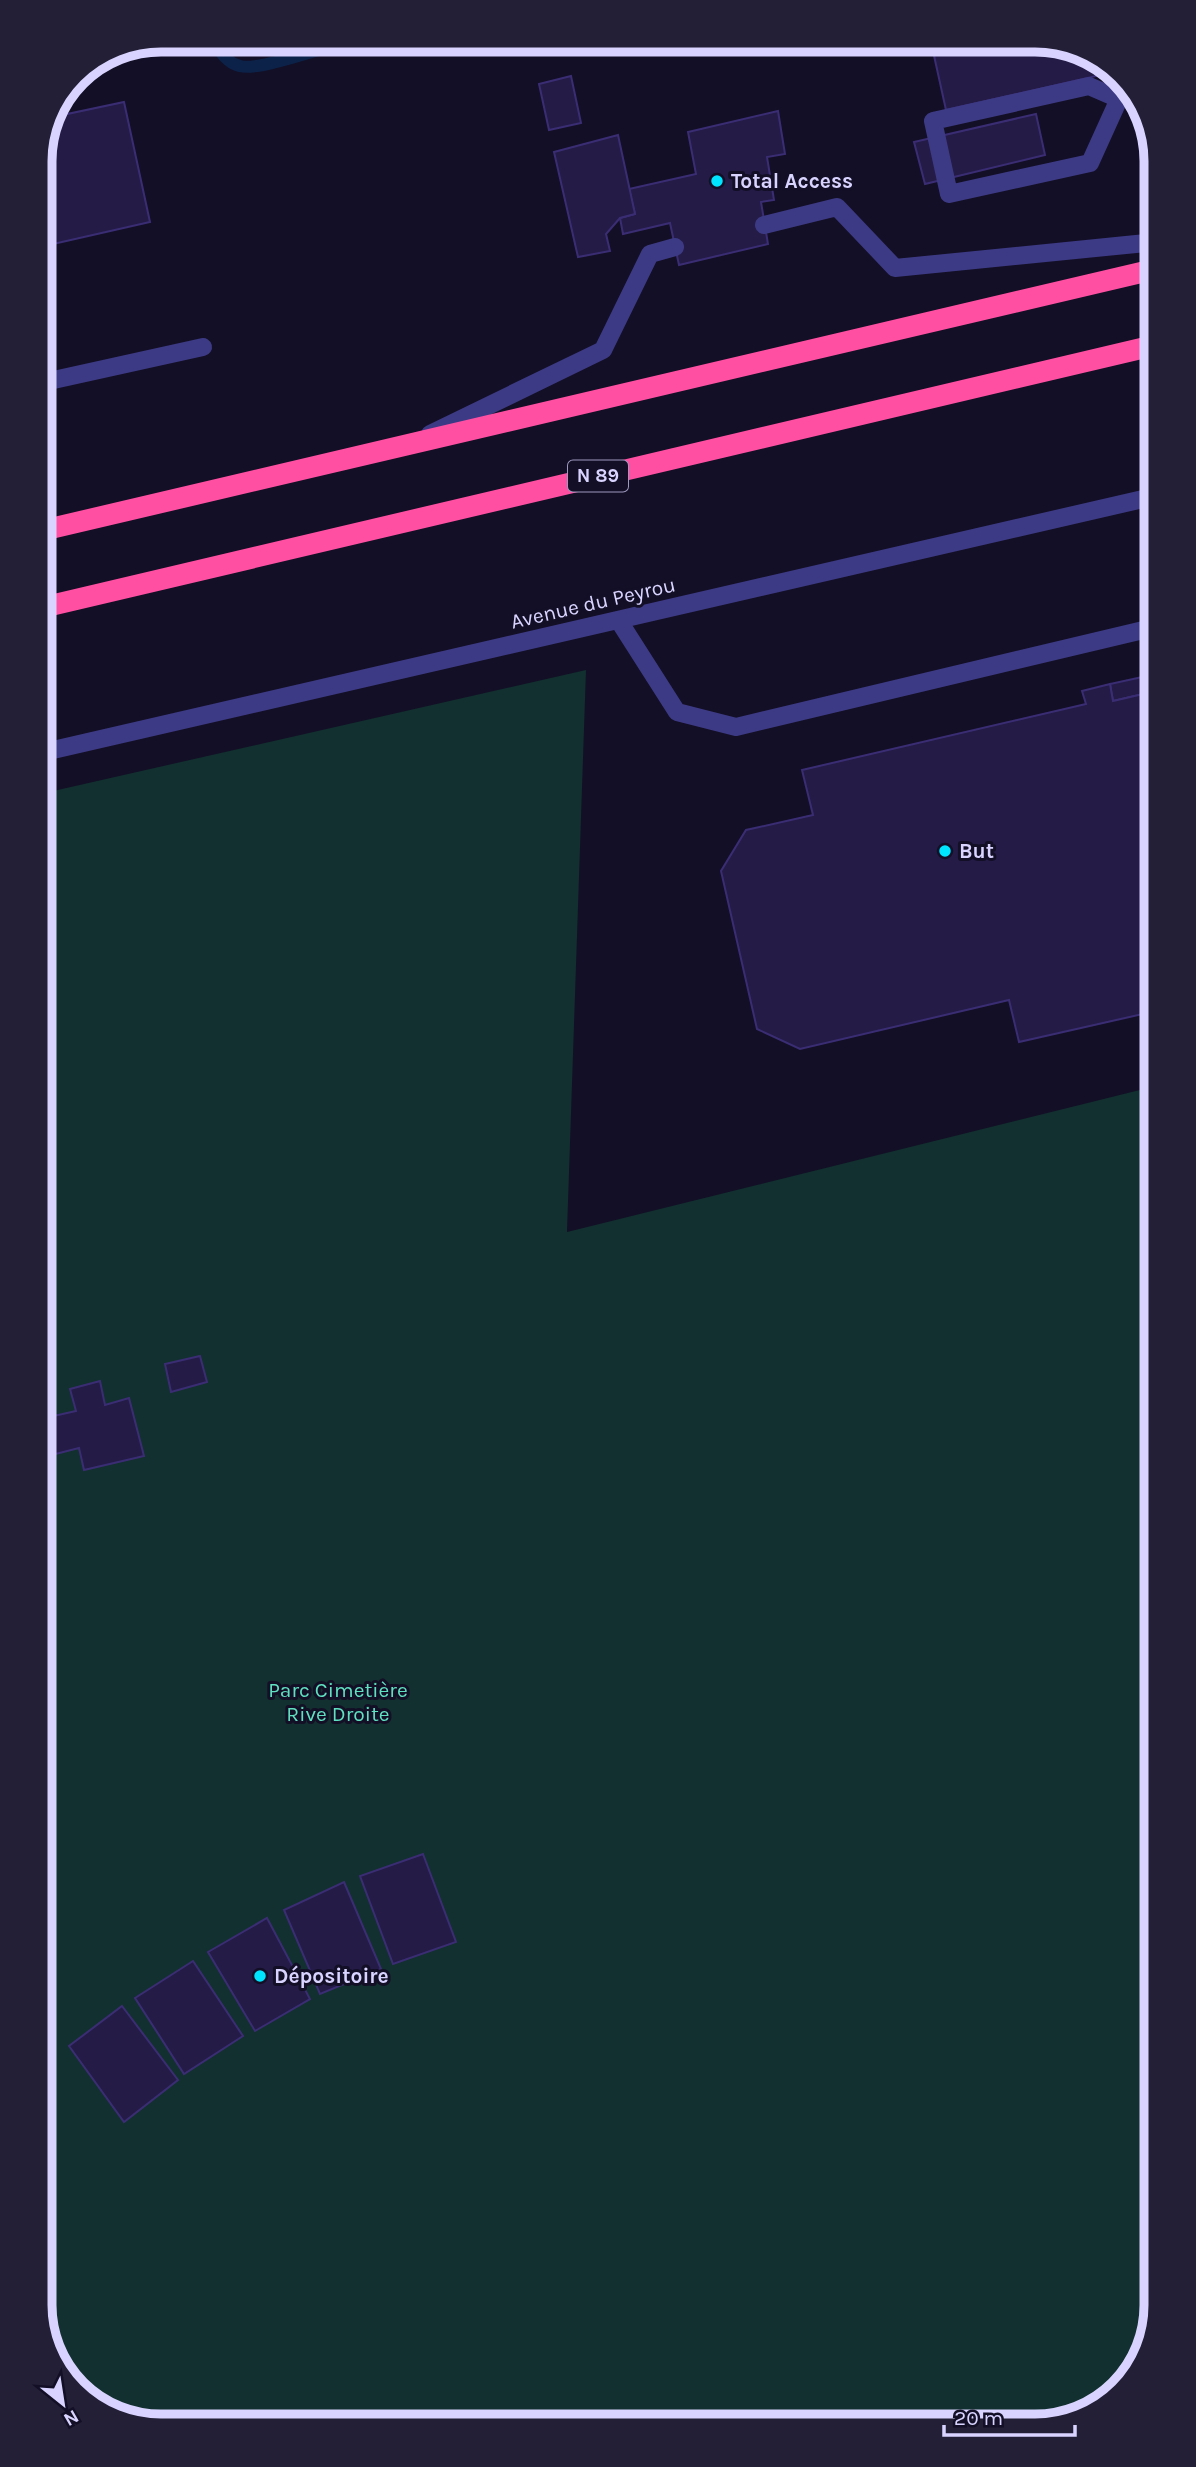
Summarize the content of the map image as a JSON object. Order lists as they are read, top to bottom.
{
  "streets": {
    "highway": ["N 89"],
    "street": ["Avenue du Peyrou"]
  },
  "parks": ["Parc Cimetière Rive Droite"],
  "places": ["Total Access", "But", "Dépositoire"],
  "scale_bar": "20 m",
  "north": "bottom right"
}
